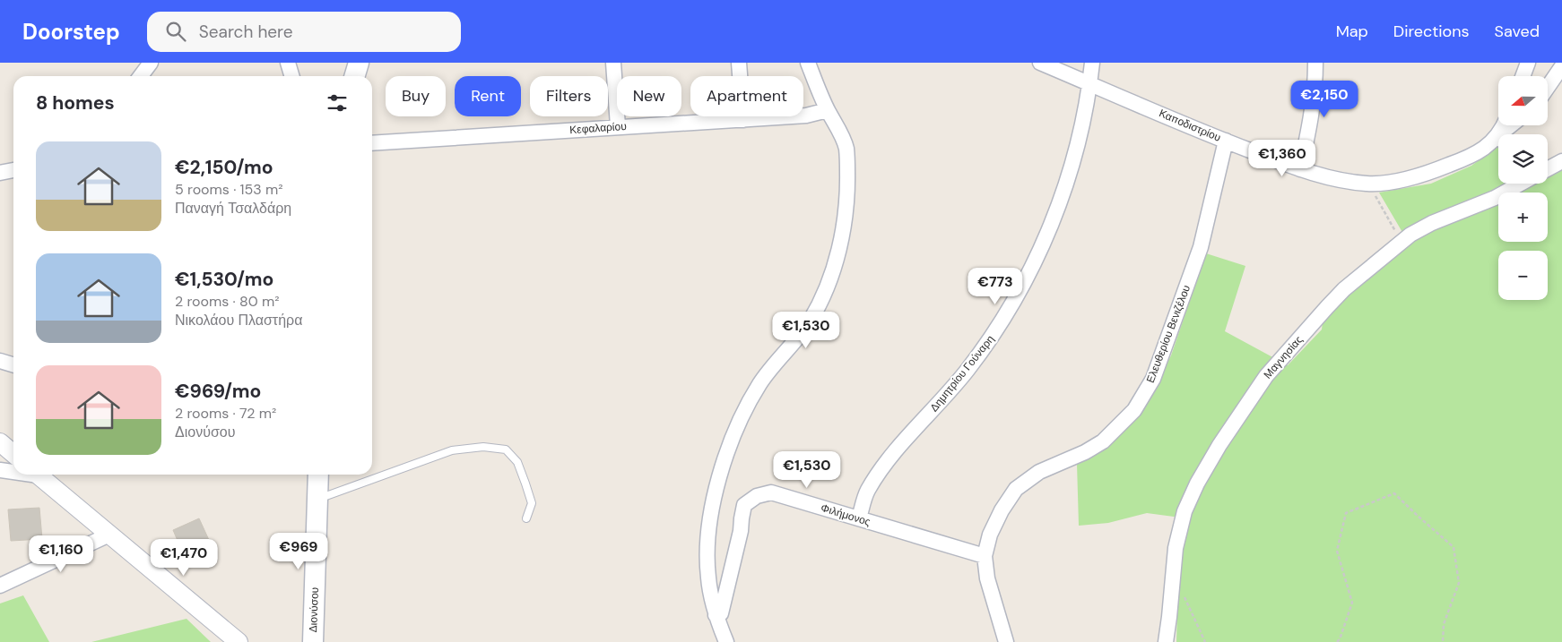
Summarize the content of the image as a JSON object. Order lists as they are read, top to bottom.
{
  "streets": {
    "main road": ["Διονύσου"],
    "street": [
      "Καποδιστρίου",
      "Κεφαλαρίου",
      "Ελευθερίου Βενιζέλου",
      "Μαγνησίας",
      "Δημητρίου Γούναρη",
      "Φιλήμονος"
    ]
  },
  "crossings": [
    ["Καποδιστρίου", "Ελευθερίου Βενιζέλου"],
    ["Καποδιστρίου", "Δημητρίου Γούναρη"],
    ["Ελευθερίου Βενιζέλου", "Φιλήμονος"],
    ["Δημητρίου Γούναρη", "Φιλήμονος"]
  ],
  "north": "left",
  "page": {
    "header": "Doorstep",
    "search": "Search here",
    "nav": ["Map", "Directions", "Saved"],
    "map_buttons": ["+", "−"],
    "chip": [
      "Buy",
      "Rent",
      "Filters",
      "New",
      "Apartment"
    ],
    "heading": "8 homes",
    "price": [
      "€2,150",
      "€1,360",
      "€773",
      "€1,530",
      "€1,530",
      "€969",
      "€1,160",
      "€1,470"
    ],
    "list": [
      {
        "name": "€2,150/mo",
        "note": "5 rooms · 153 m² · Παναγή Τσαλδάρη"
      },
      {
        "name": "€1,530/mo",
        "note": "2 rooms · 80 m² · Νικολάου Πλαστήρα"
      },
      {
        "name": "€969/mo",
        "note": "2 rooms · 72 m² · Διονύσου"
      }
    ]
  }
}
